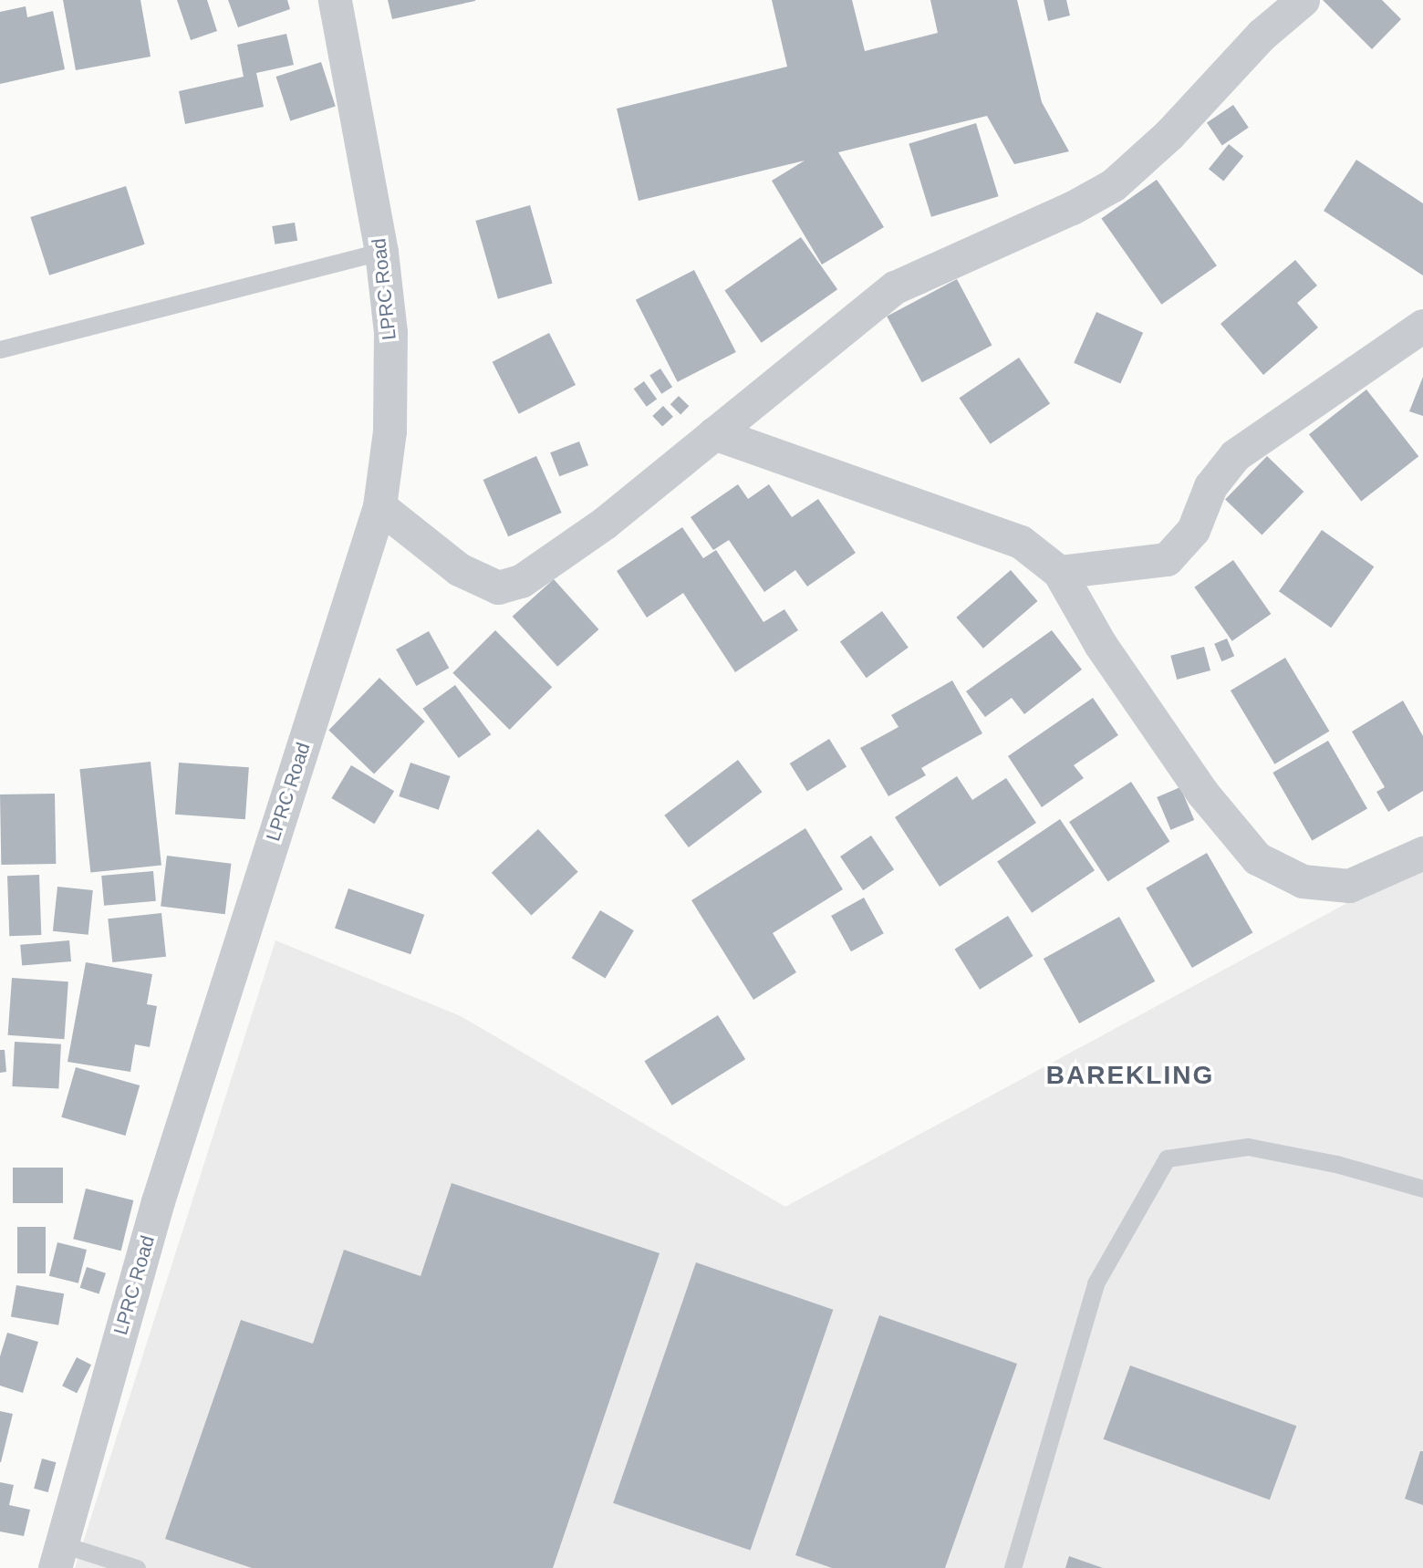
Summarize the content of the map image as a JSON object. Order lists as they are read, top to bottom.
{
  "streets": {
    "street": ["LPRC Road"]
  },
  "districts": ["BAREKLING"]
}
